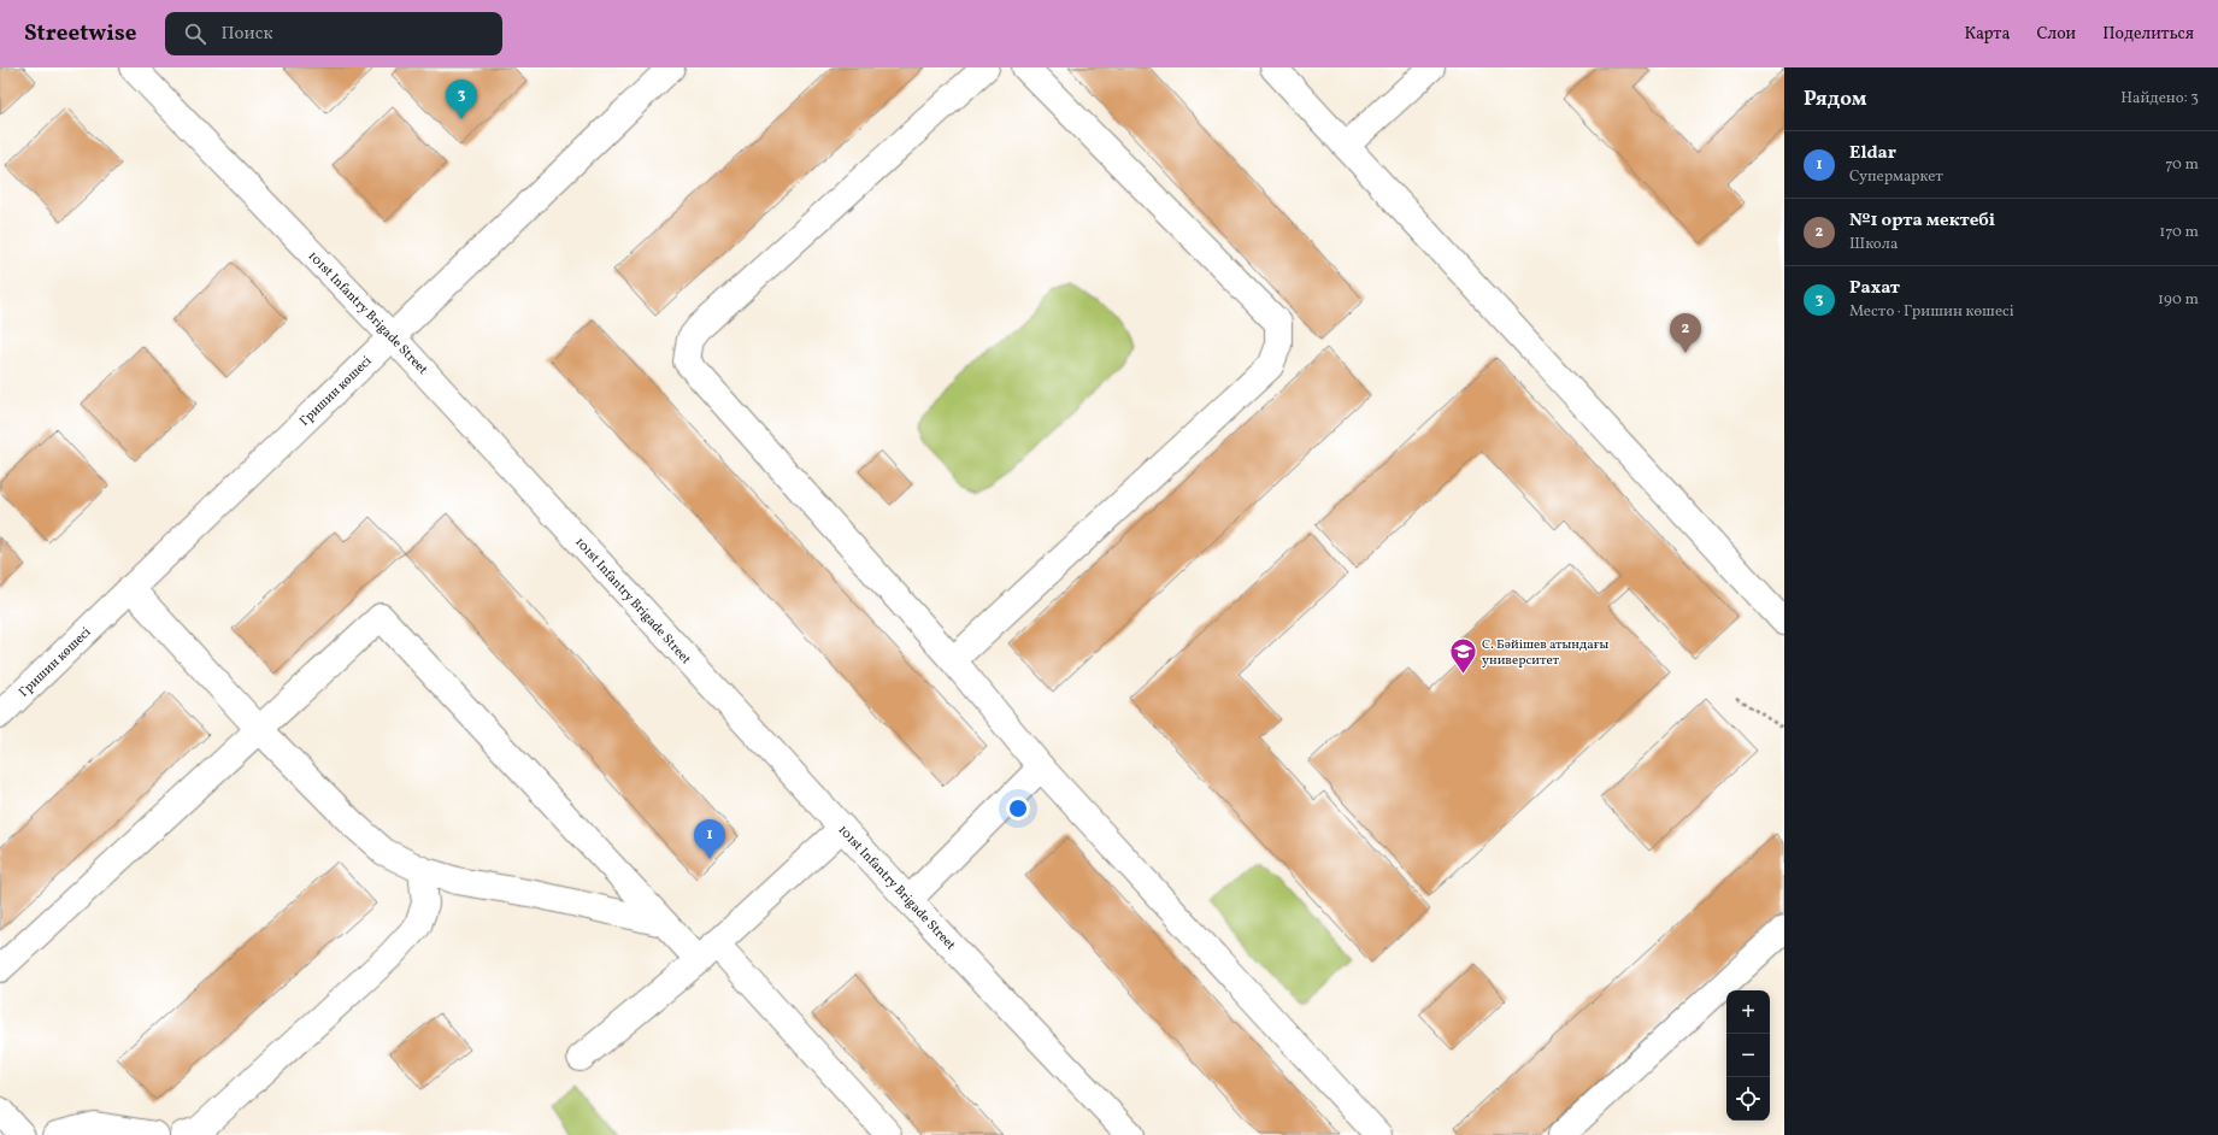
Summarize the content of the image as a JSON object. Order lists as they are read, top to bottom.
{
  "streets": {
    "street": ["101st Infantry Brigade Street", "Гришин көшесі"]
  },
  "crossings": [
    ["101st Infantry Brigade Street", "Гришин көшесі"]
  ],
  "places": {
    "school or university": ["С. Бәйішев атындағы университет"]
  },
  "page": {
    "header": "Streetwise",
    "search": "Поиск",
    "nav": ["Карта", "Слои", "Поделиться"],
    "heading": ["Рядом", "Найдено: 3"],
    "pins": ["3", "2", "1"],
    "list": [
      {
        "mark": "1",
        "name": "Eldar",
        "note": "Супермаркет",
        "value": "70 m"
      },
      {
        "mark": "2",
        "name": "№1 орта мектебі",
        "note": "Школа",
        "value": "170 m"
      },
      {
        "mark": "3",
        "name": "Рахат",
        "note": "Место · Гришин көшесі",
        "value": "190 m"
      }
    ],
    "map_buttons": ["+", "−"]
  }
}
